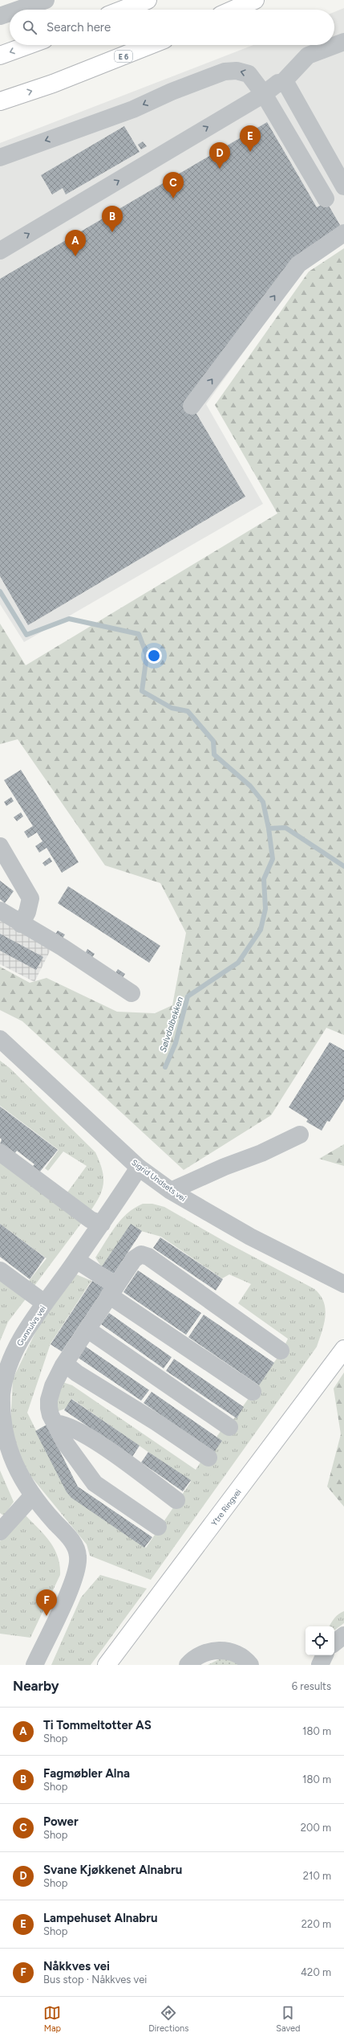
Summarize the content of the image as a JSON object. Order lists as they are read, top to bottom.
{
  "streets": {
    "main road": ["E 6", "Ytre Ringvei"],
    "street": ["Sigrid Undsets vei", "Gunnulvs vei"]
  },
  "crossings": [
    ["Sigrid Undsets vei", "Gunnulvs vei"]
  ],
  "water": ["Sølvdalbekken"],
  "page": {
    "search": "Search here",
    "pins": [
      "E",
      "D",
      "C",
      "B",
      "A",
      "F"
    ],
    "heading": ["Nearby", "6 results"],
    "list": [
      {
        "mark": "A",
        "name": "Ti Tommeltotter AS",
        "note": "Shop",
        "value": "180 m"
      },
      {
        "mark": "B",
        "name": "Fagmøbler Alna",
        "note": "Shop",
        "value": "180 m"
      },
      {
        "mark": "C",
        "name": "Power",
        "note": "Shop",
        "value": "200 m"
      },
      {
        "mark": "D",
        "name": "Svane Kjøkkenet Alnabru",
        "note": "Shop",
        "value": "210 m"
      },
      {
        "mark": "E",
        "name": "Lampehuset Alnabru",
        "note": "Shop",
        "value": "220 m"
      },
      {
        "mark": "F",
        "name": "Nåkkves vei",
        "note": "Bus stop · Nåkkves vei",
        "value": "420 m"
      }
    ],
    "nav": ["Map", "Directions", "Saved"]
  }
}
